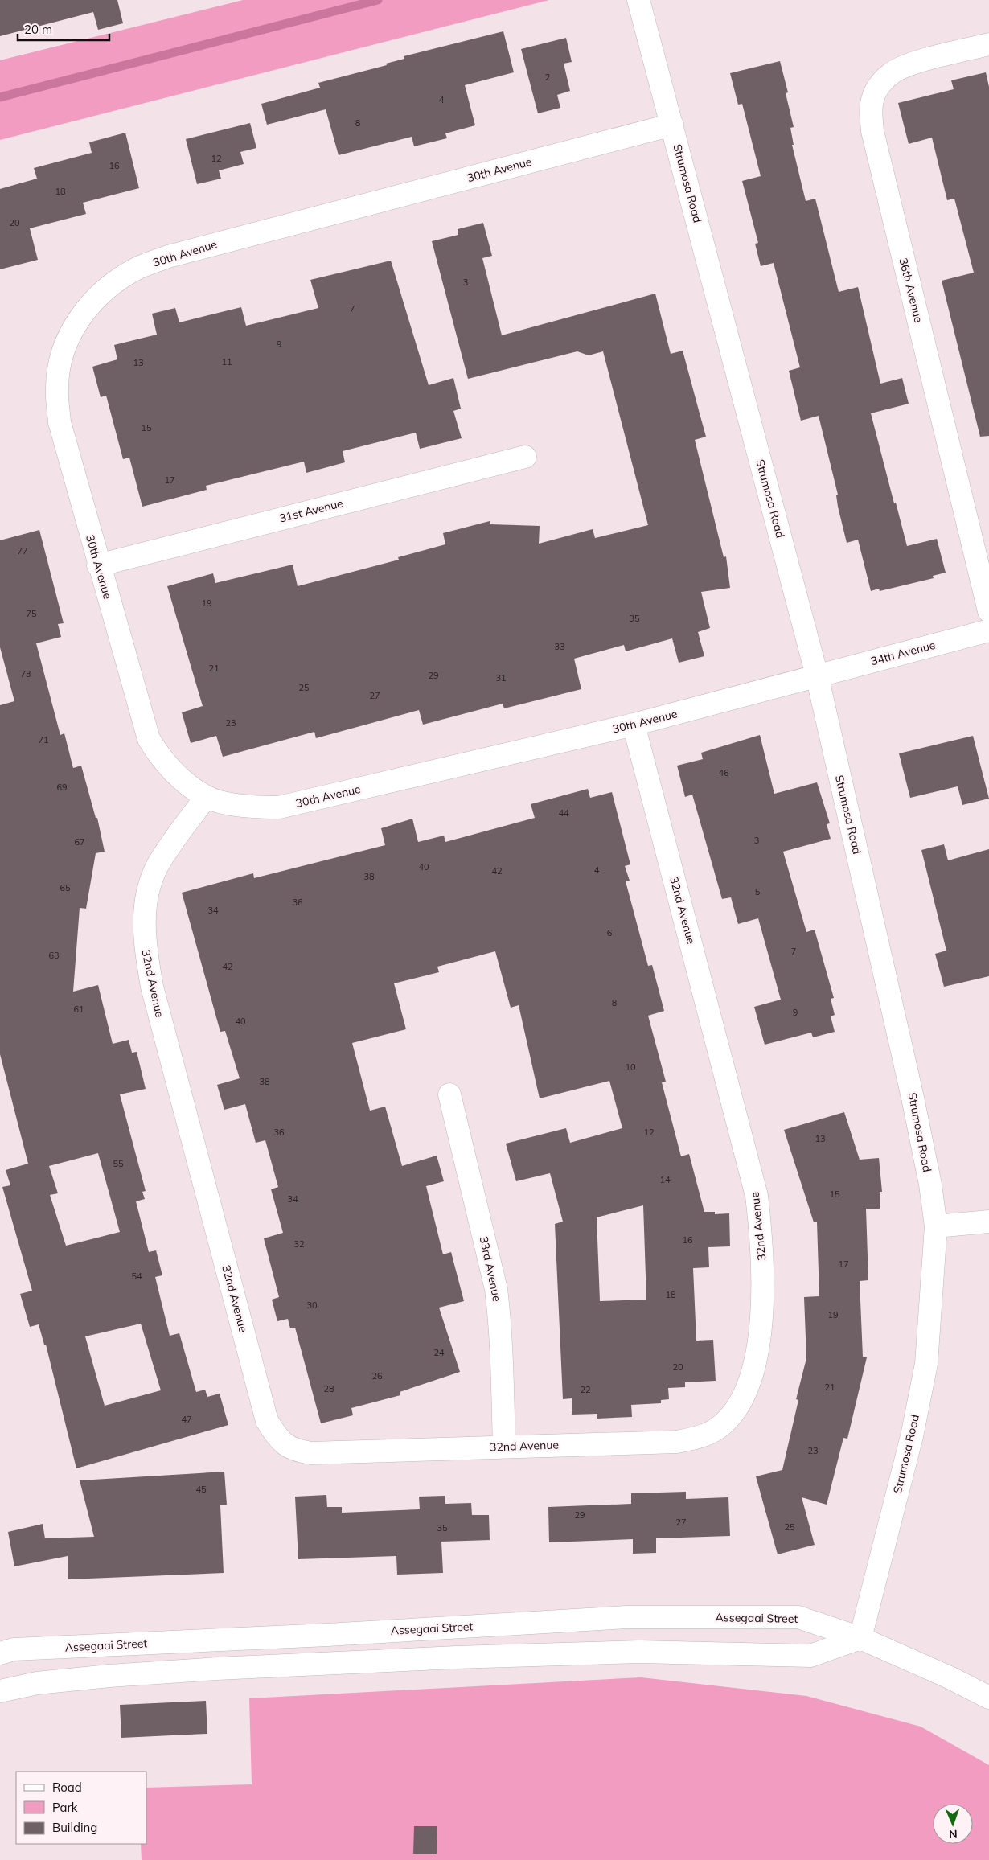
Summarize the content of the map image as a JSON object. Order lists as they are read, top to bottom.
{
  "streets": {
    "street": [
      "30th Avenue",
      "Strumosa Road",
      "36th Avenue",
      "31st Avenue",
      "34th Avenue",
      "32nd Avenue",
      "33rd Avenue",
      "Assegaai Street"
    ]
  },
  "crossings": [
    ["30th Avenue", "Strumosa Road"],
    ["30th Avenue", "31st Avenue"],
    ["30th Avenue", "34th Avenue"],
    ["30th Avenue", "32nd Avenue"],
    ["Strumosa Road", "34th Avenue"],
    ["Strumosa Road", "Assegaai Street"],
    ["32nd Avenue", "33rd Avenue"]
  ],
  "house_numbers": [
    "2",
    "4",
    "8",
    "12",
    "16",
    "18",
    "20",
    "3",
    "7",
    "9",
    "11",
    "13",
    "15",
    "17",
    "77",
    "19",
    "75",
    "35",
    "33",
    "21",
    "73",
    "29",
    "31",
    "25",
    "27",
    "23",
    "71",
    "46",
    "69",
    "44",
    "3",
    "67",
    "40",
    "4",
    "42",
    "38",
    "65",
    "5",
    "36",
    "34",
    "6",
    "7",
    "63",
    "42",
    "8",
    "61",
    "9",
    "40",
    "10",
    "38",
    "36",
    "12",
    "13",
    "55",
    "14",
    "15",
    "34",
    "16",
    "32",
    "17",
    "54",
    "18",
    "30",
    "19",
    "24",
    "20",
    "26",
    "21",
    "28",
    "22",
    "47",
    "23",
    "45",
    "29",
    "27",
    "25",
    "35"
  ],
  "legend": ["Road", "Park", "Building"],
  "scale_bar": "20 m",
  "north": "bottom"
}
